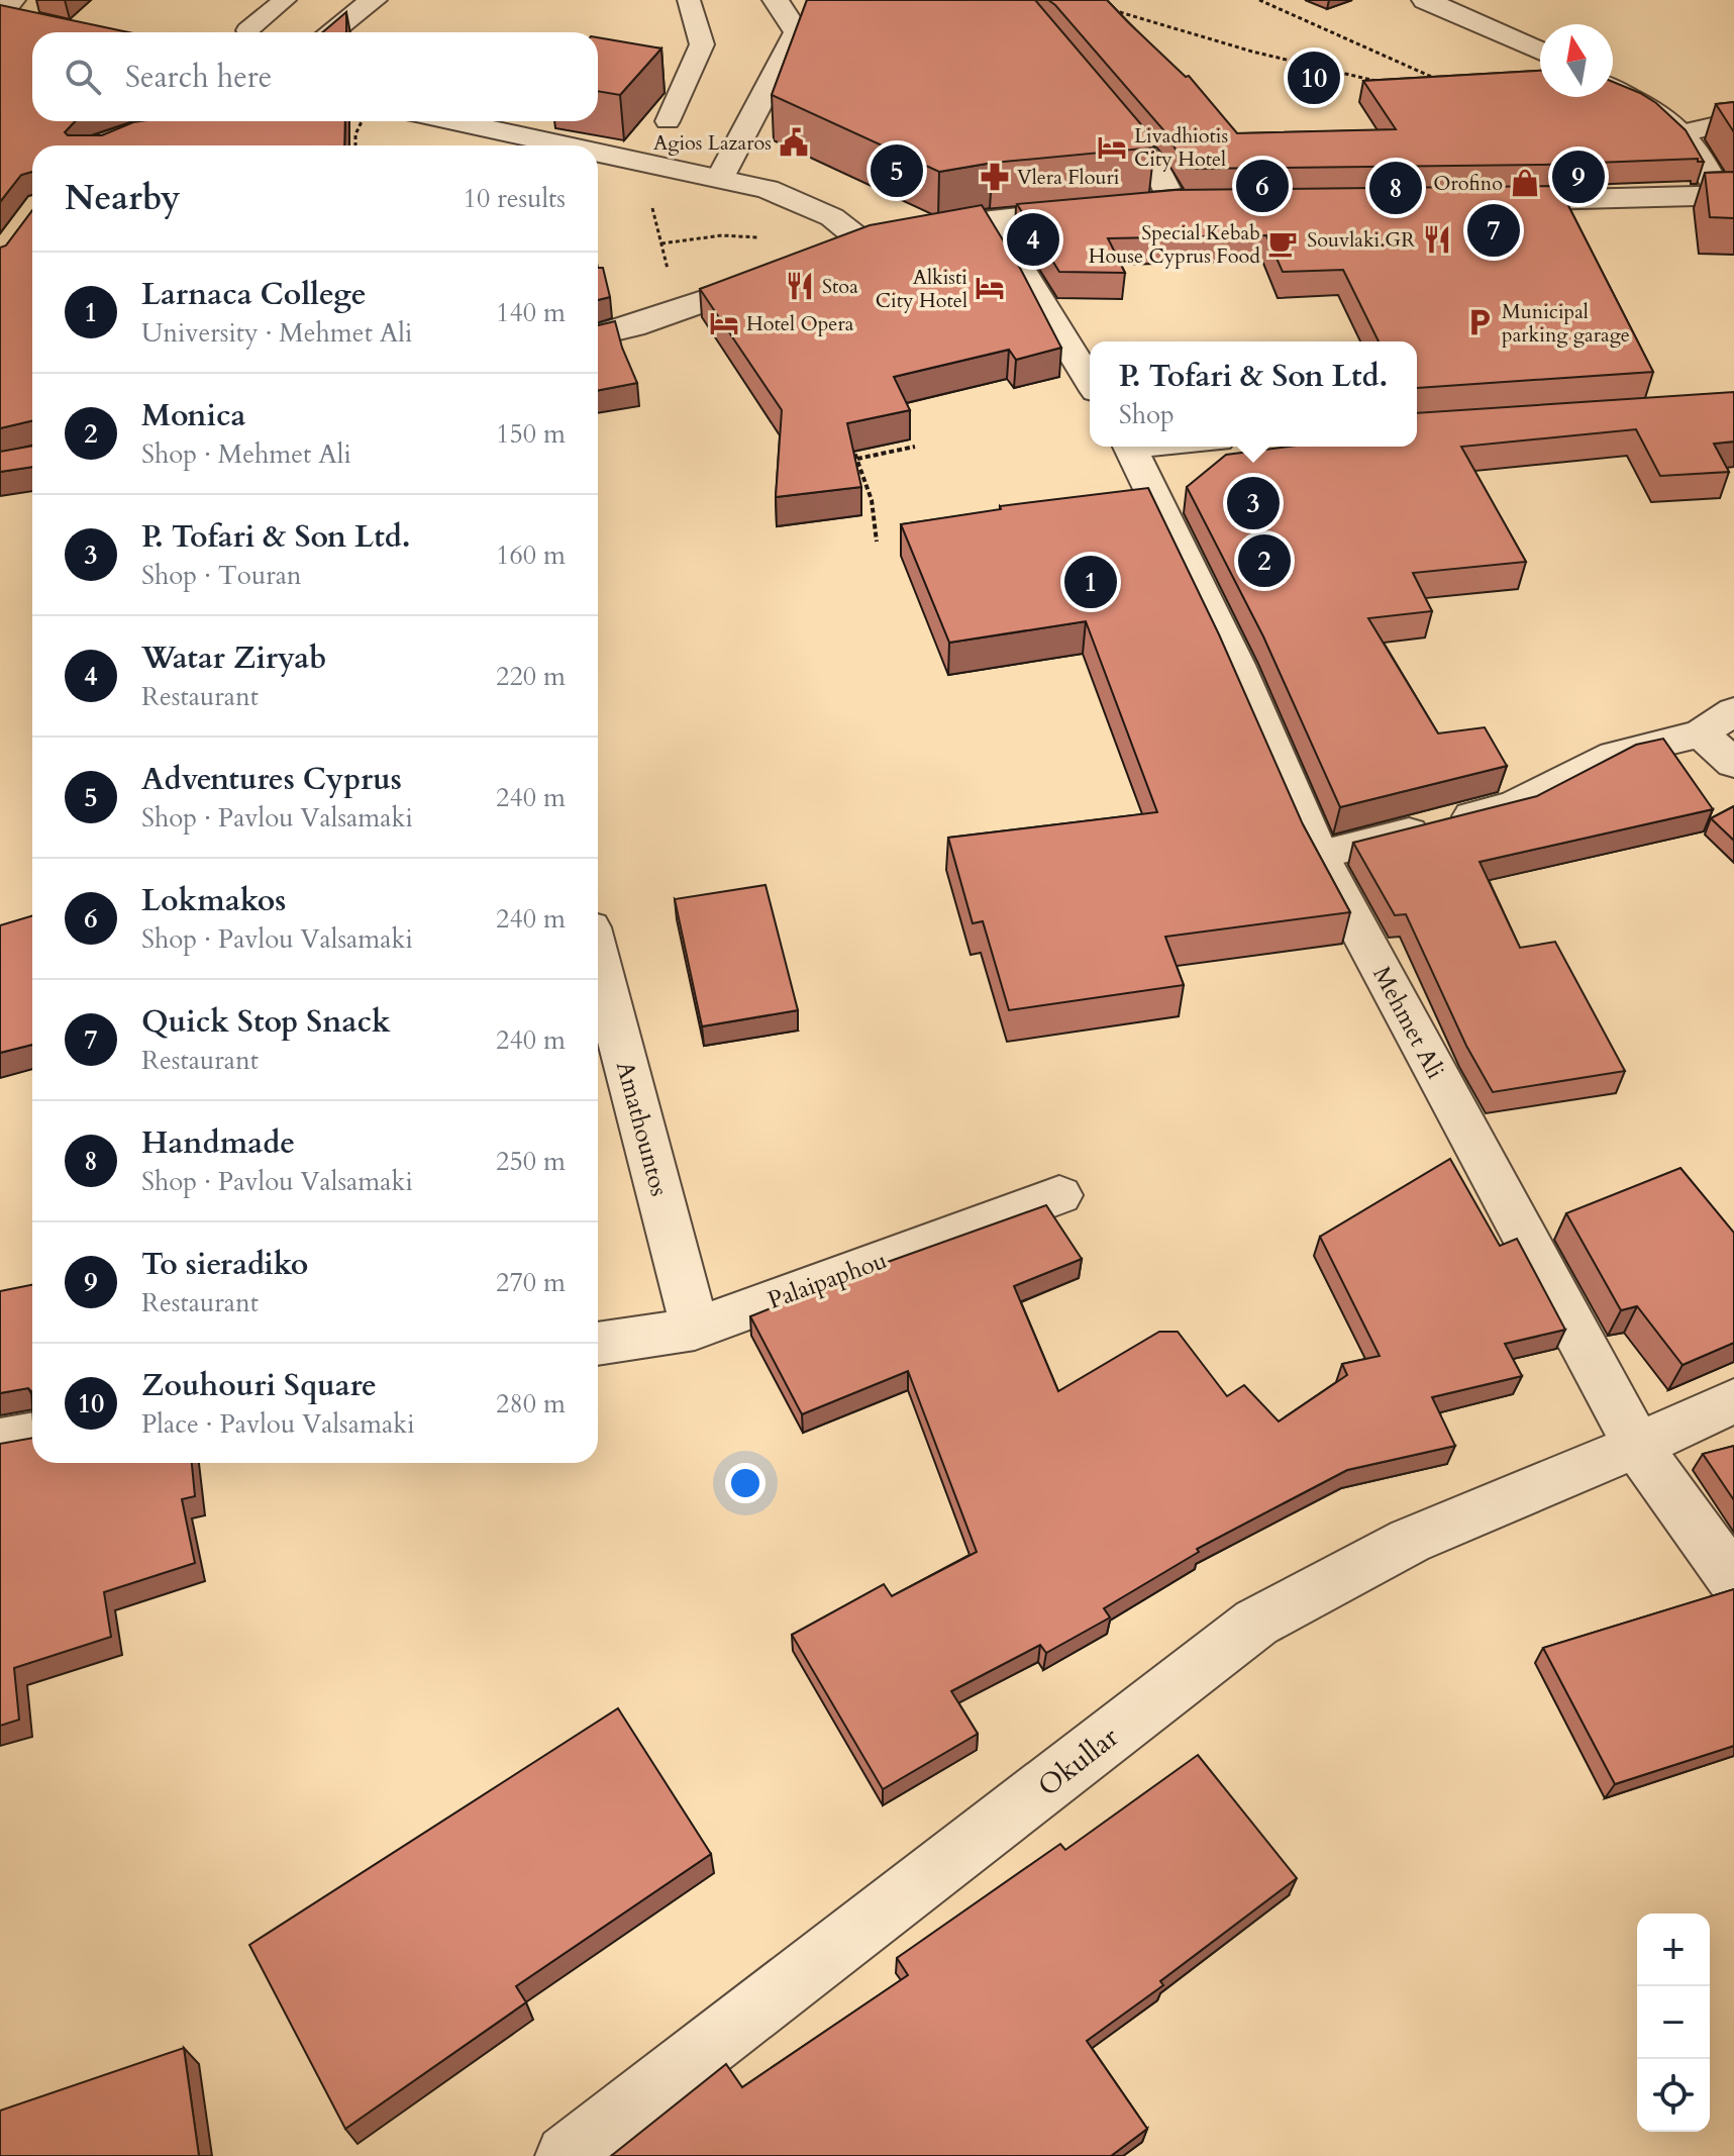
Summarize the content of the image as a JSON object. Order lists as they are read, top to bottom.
{
  "streets": {
    "street": [
      "Mehmet Ali",
      "Amathountos",
      "Palaipaphou",
      "Okullar"
    ]
  },
  "crossings": [
    ["Mehmet Ali", "Okullar"],
    ["Amathountos", "Palaipaphou"]
  ],
  "places": {
    "public building": ["Agios Lazaros"],
    "hotel": ["Livadhiotis City Hotel", "Alkisti City Hotel", "Hotel Opera"],
    "pharmacy": ["Vlera Flouri"],
    "shop": ["Orofino"],
    "restaurant": ["Souvlaki.GR", "Stoa"],
    "cafe": ["Special Kebab House Cyprus Food"],
    "parking": ["Municipal parking garage"]
  },
  "north": "top",
  "page": {
    "search": "Search here",
    "pins": [
      "10",
      "5",
      "9",
      "6",
      "8",
      "7",
      "4",
      "3",
      "2",
      "1"
    ],
    "heading": ["Nearby", "10 results"],
    "list": [
      {
        "mark": "1",
        "name": "Larnaca College",
        "note": "University · Mehmet Ali",
        "value": "140 m"
      },
      {
        "mark": "2",
        "name": "Monica",
        "note": "Shop · Mehmet Ali",
        "value": "150 m"
      },
      {
        "mark": "3",
        "name": "P. Tofari & Son Ltd.",
        "note": "Shop · Touran",
        "value": "160 m"
      },
      {
        "mark": "4",
        "name": "Watar Ziryab",
        "note": "Restaurant",
        "value": "220 m"
      },
      {
        "mark": "5",
        "name": "Adventures Cyprus",
        "note": "Shop · Pavlou Valsamaki",
        "value": "240 m"
      },
      {
        "mark": "6",
        "name": "Lokmakos",
        "note": "Shop · Pavlou Valsamaki",
        "value": "240 m"
      },
      {
        "mark": "7",
        "name": "Quick Stop Snack",
        "note": "Restaurant",
        "value": "240 m"
      },
      {
        "mark": "8",
        "name": "Handmade",
        "note": "Shop · Pavlou Valsamaki",
        "value": "250 m"
      },
      {
        "mark": "9",
        "name": "To sieradiko",
        "note": "Restaurant",
        "value": "270 m"
      },
      {
        "mark": "10",
        "name": "Zouhouri Square",
        "note": "Place · Pavlou Valsamaki",
        "value": "280 m"
      }
    ],
    "popup": ["P. Tofari & Son Ltd.", "Shop"],
    "map_buttons": ["+", "−"]
  }
}
